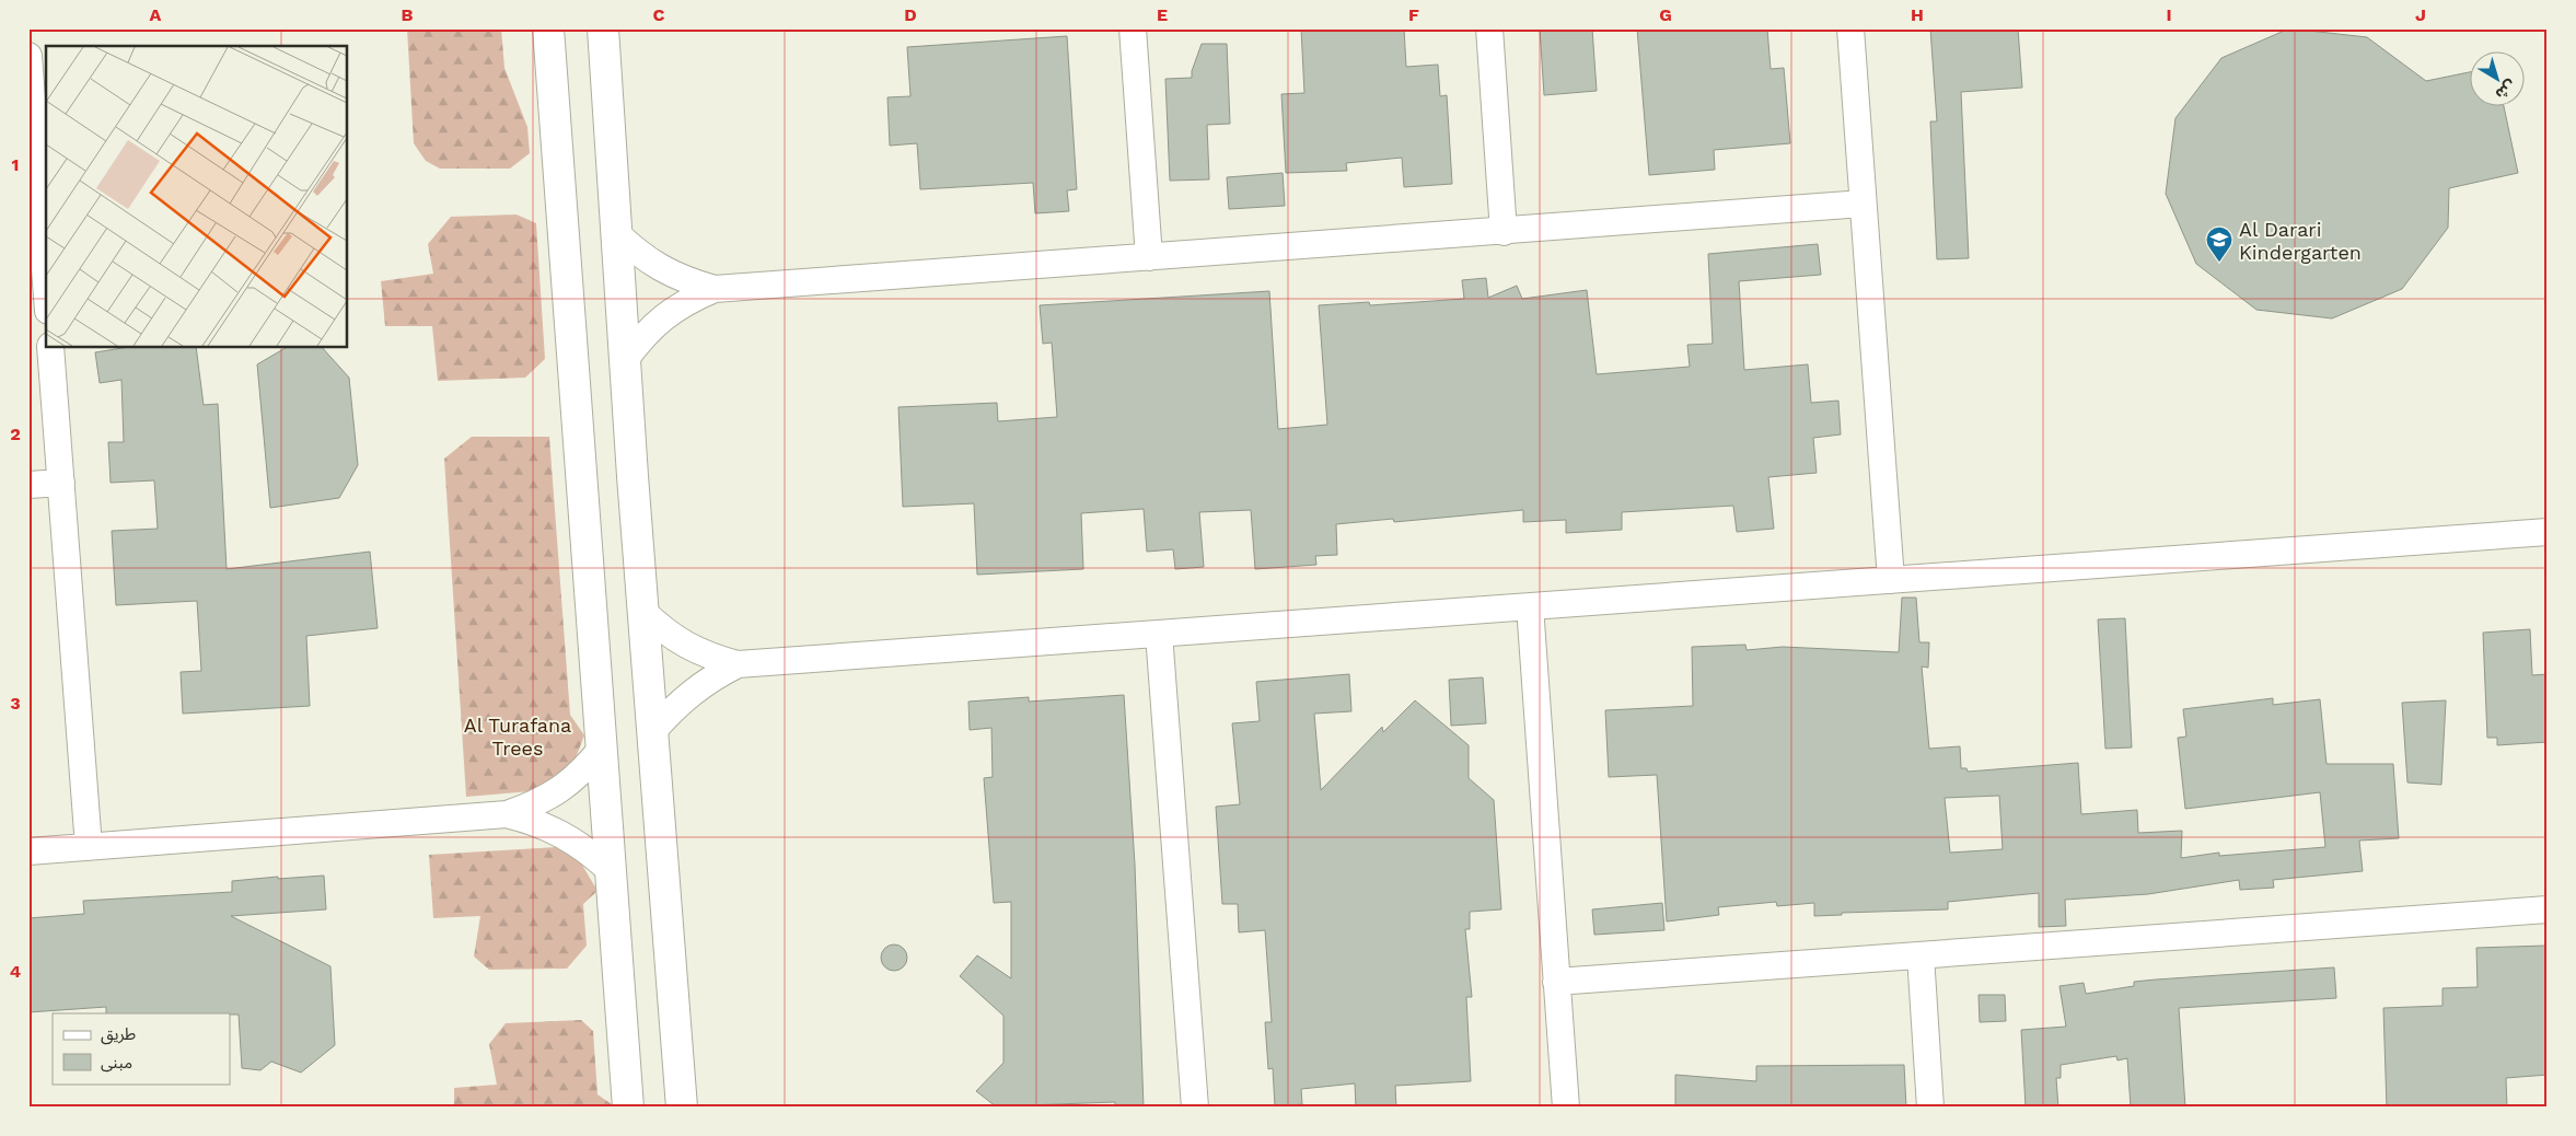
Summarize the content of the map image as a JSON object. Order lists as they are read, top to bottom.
{
  "parks": ["Al Turafana Trees"],
  "places": {
    "school or university": ["Al Darari Kindergarten"]
  },
  "legend": ["طريق", "مبنى"],
  "north": "bottom right",
  "grid": {
    "columns": [
      "A",
      "B",
      "C",
      "D",
      "E",
      "F",
      "G",
      "H",
      "I",
      "J"
    ],
    "rows": [
      "1",
      "2",
      "3",
      "4"
    ]
  }
}
